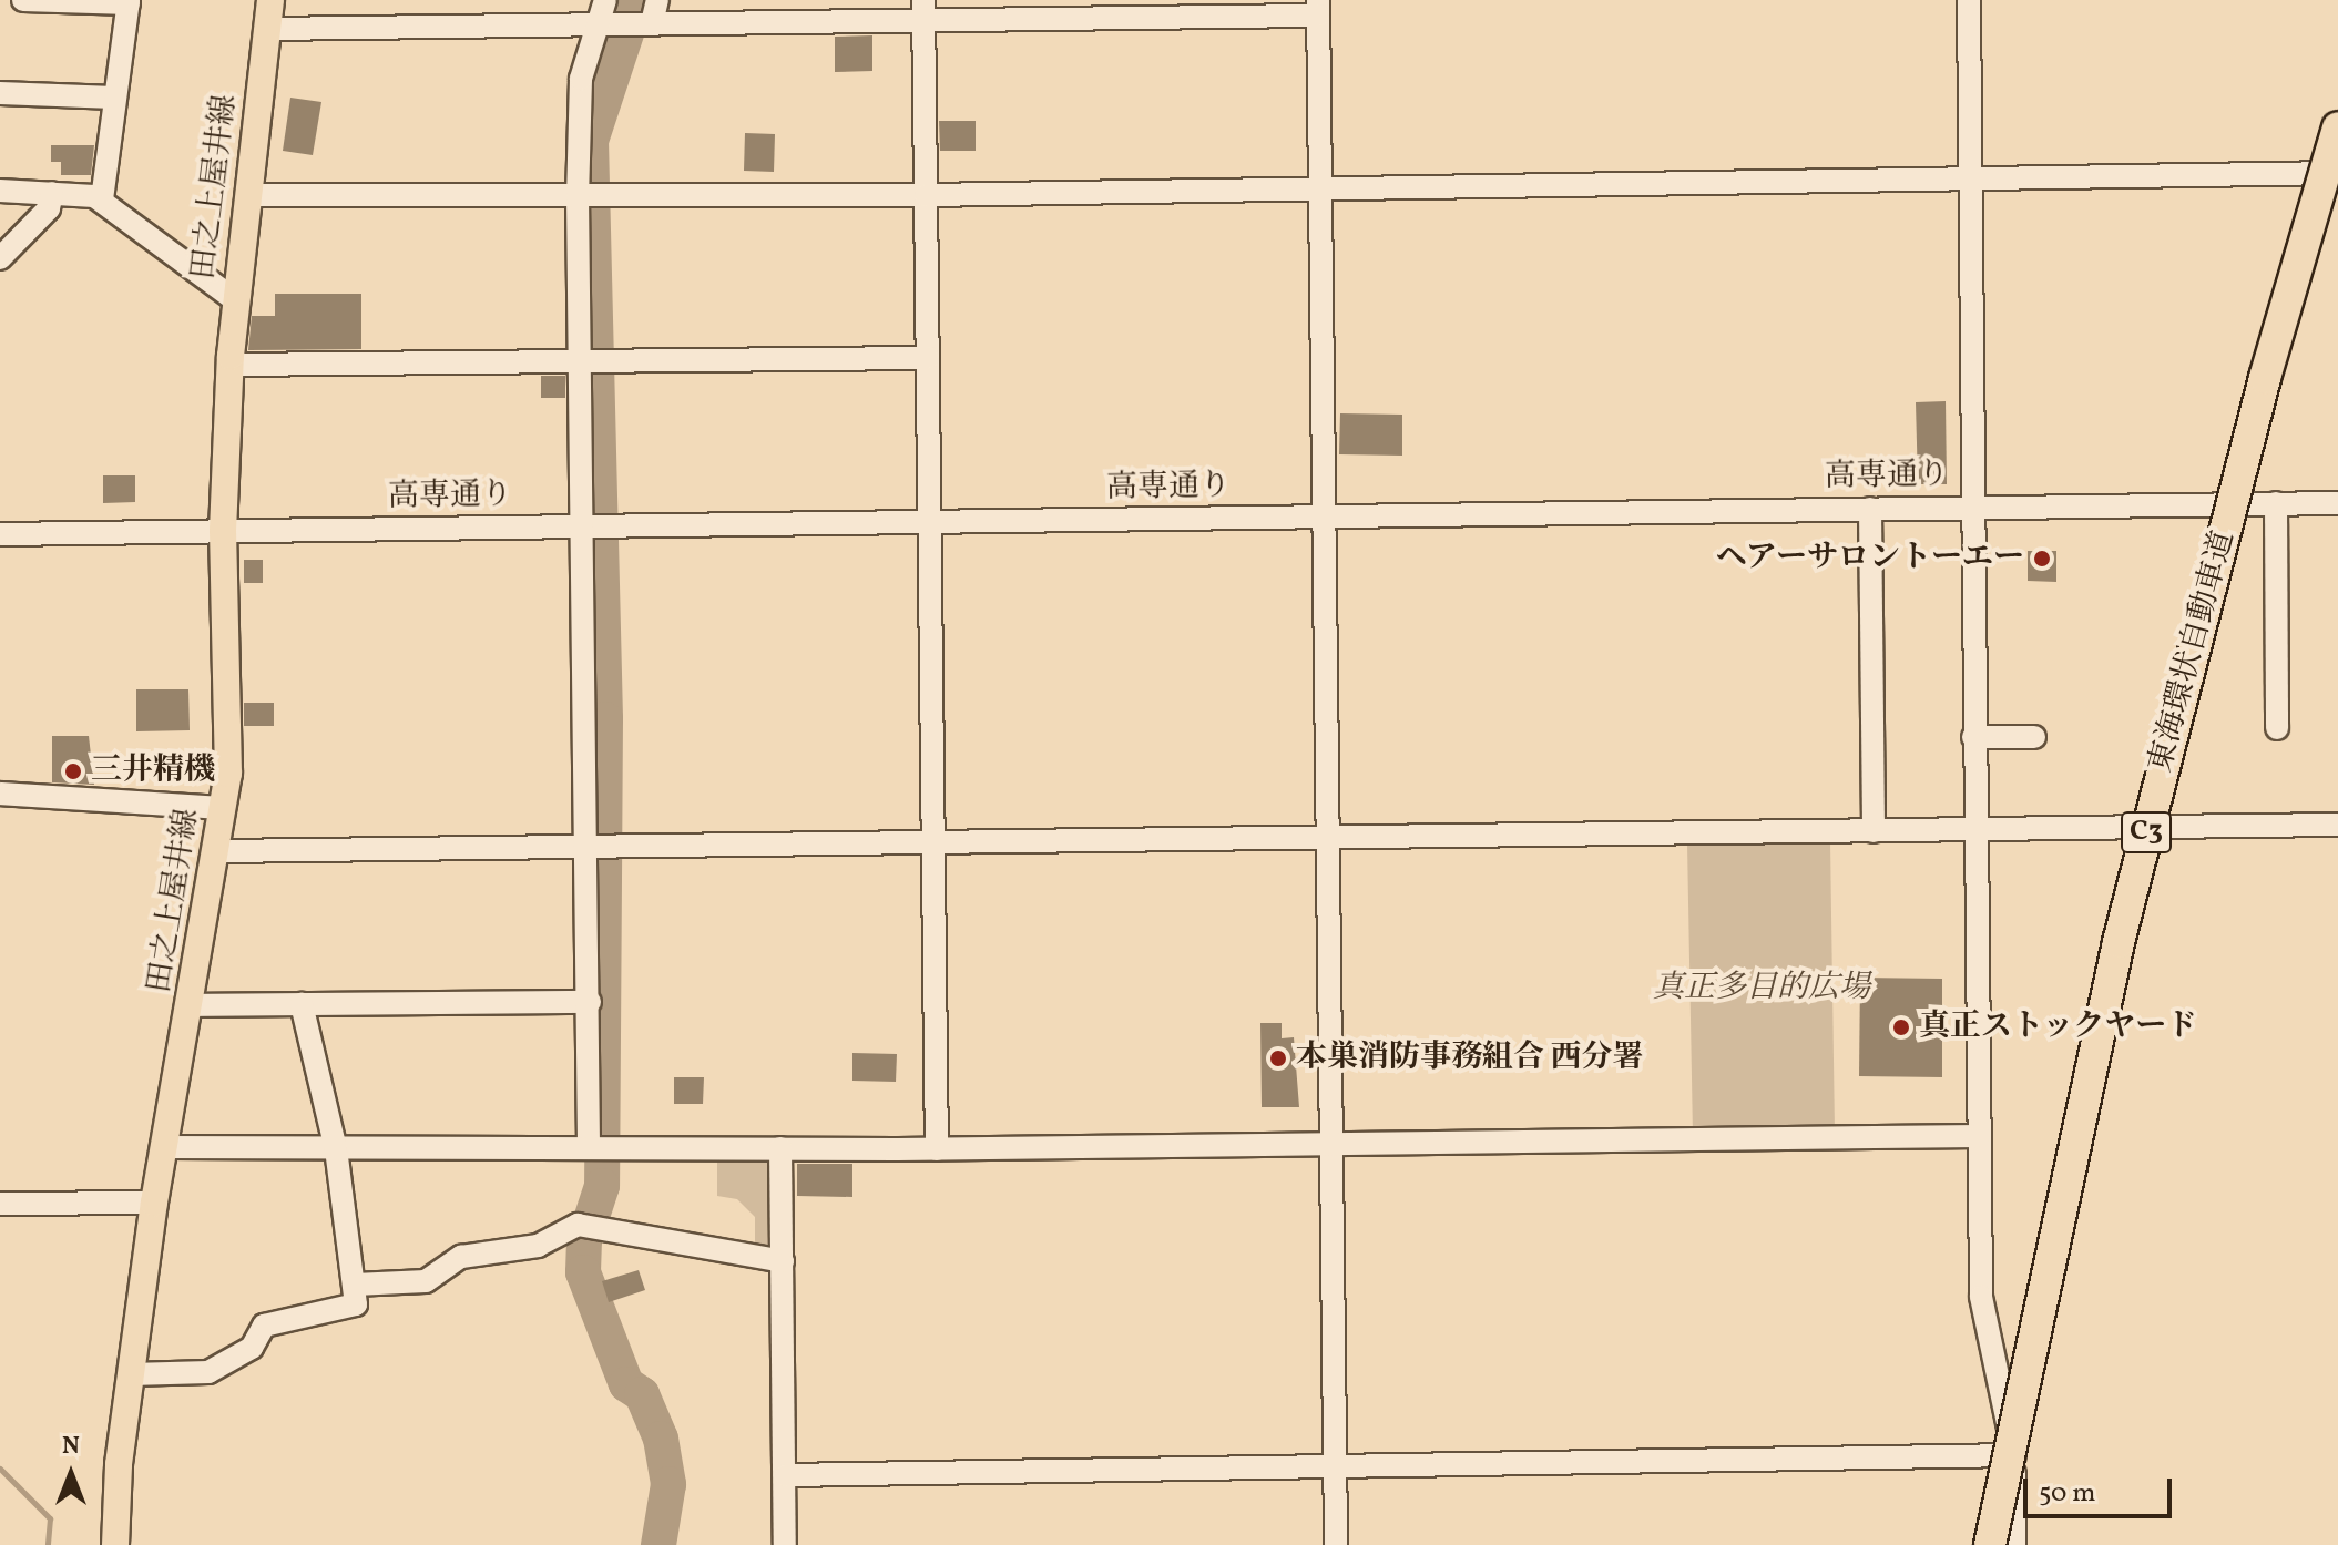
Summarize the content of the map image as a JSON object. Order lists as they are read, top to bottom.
{
  "streets": {
    "highway": ["東海環状自動車道", "C3"],
    "main road": ["田之上屋井線"],
    "street": ["高専通り"]
  },
  "crossings": [
    ["田之上屋井線", "高専通り"]
  ],
  "parks": ["真正多目的広場"],
  "places": [
    "ヘアーサロントーエー",
    "三井精機",
    "真正ストックヤード",
    "本巣消防事務組合 西分署"
  ],
  "scale_bar": "50 m",
  "north": "top"
}
